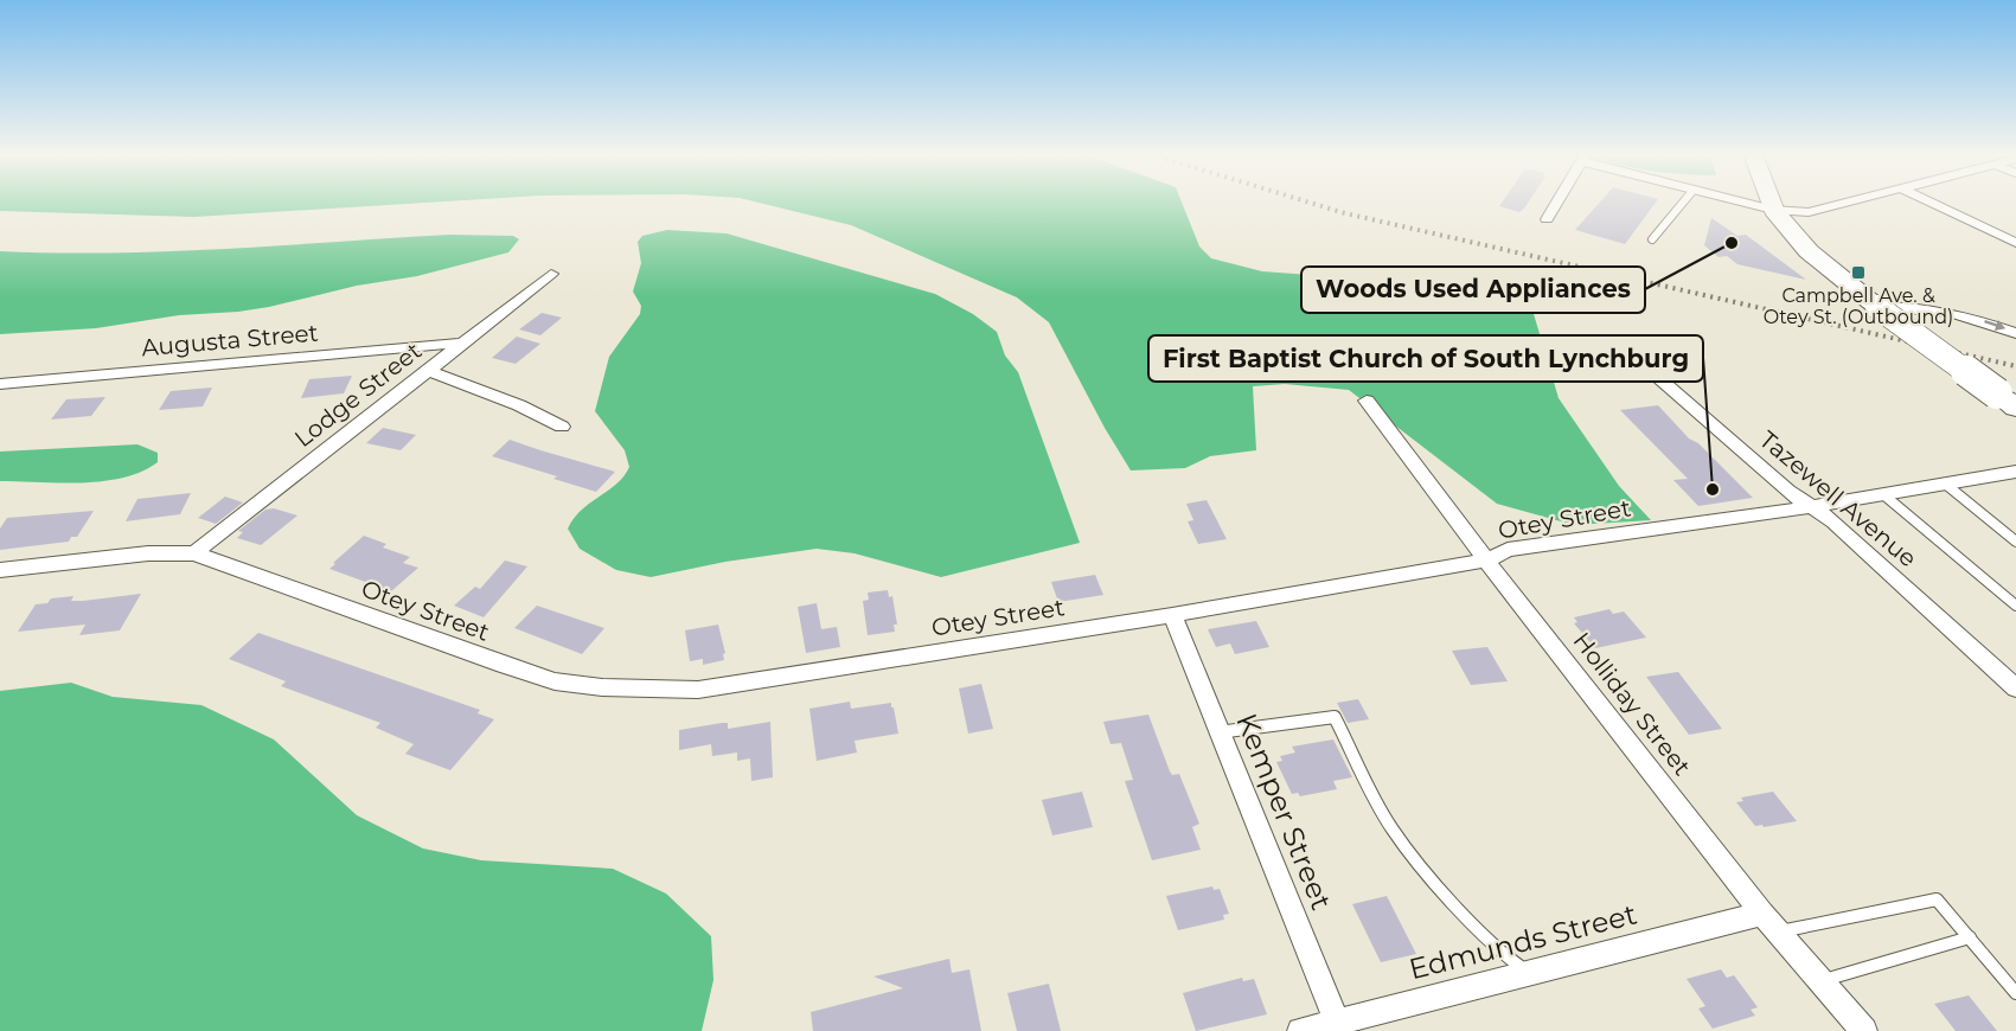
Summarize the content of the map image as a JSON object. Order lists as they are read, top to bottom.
{
  "streets": {
    "street": [
      "Augusta Street",
      "Lodge Street",
      "Tazewell Avenue",
      "Otey Street",
      "Holliday Street",
      "Kemper Street",
      "Edmunds Street"
    ]
  },
  "crossings": [
    ["Augusta Street", "Lodge Street"],
    ["Lodge Street", "Otey Street"],
    ["Tazewell Avenue", "Otey Street"],
    ["Otey Street", "Holliday Street"],
    ["Otey Street", "Kemper Street"],
    ["Holliday Street", "Edmunds Street"],
    ["Kemper Street", "Edmunds Street"]
  ],
  "places": {
    "other": ["Woods Used Appliances", "First Baptist Church of South Lynchburg"],
    "transit": ["Campbell Ave. & Otey St. (Outbound)"]
  }
}
